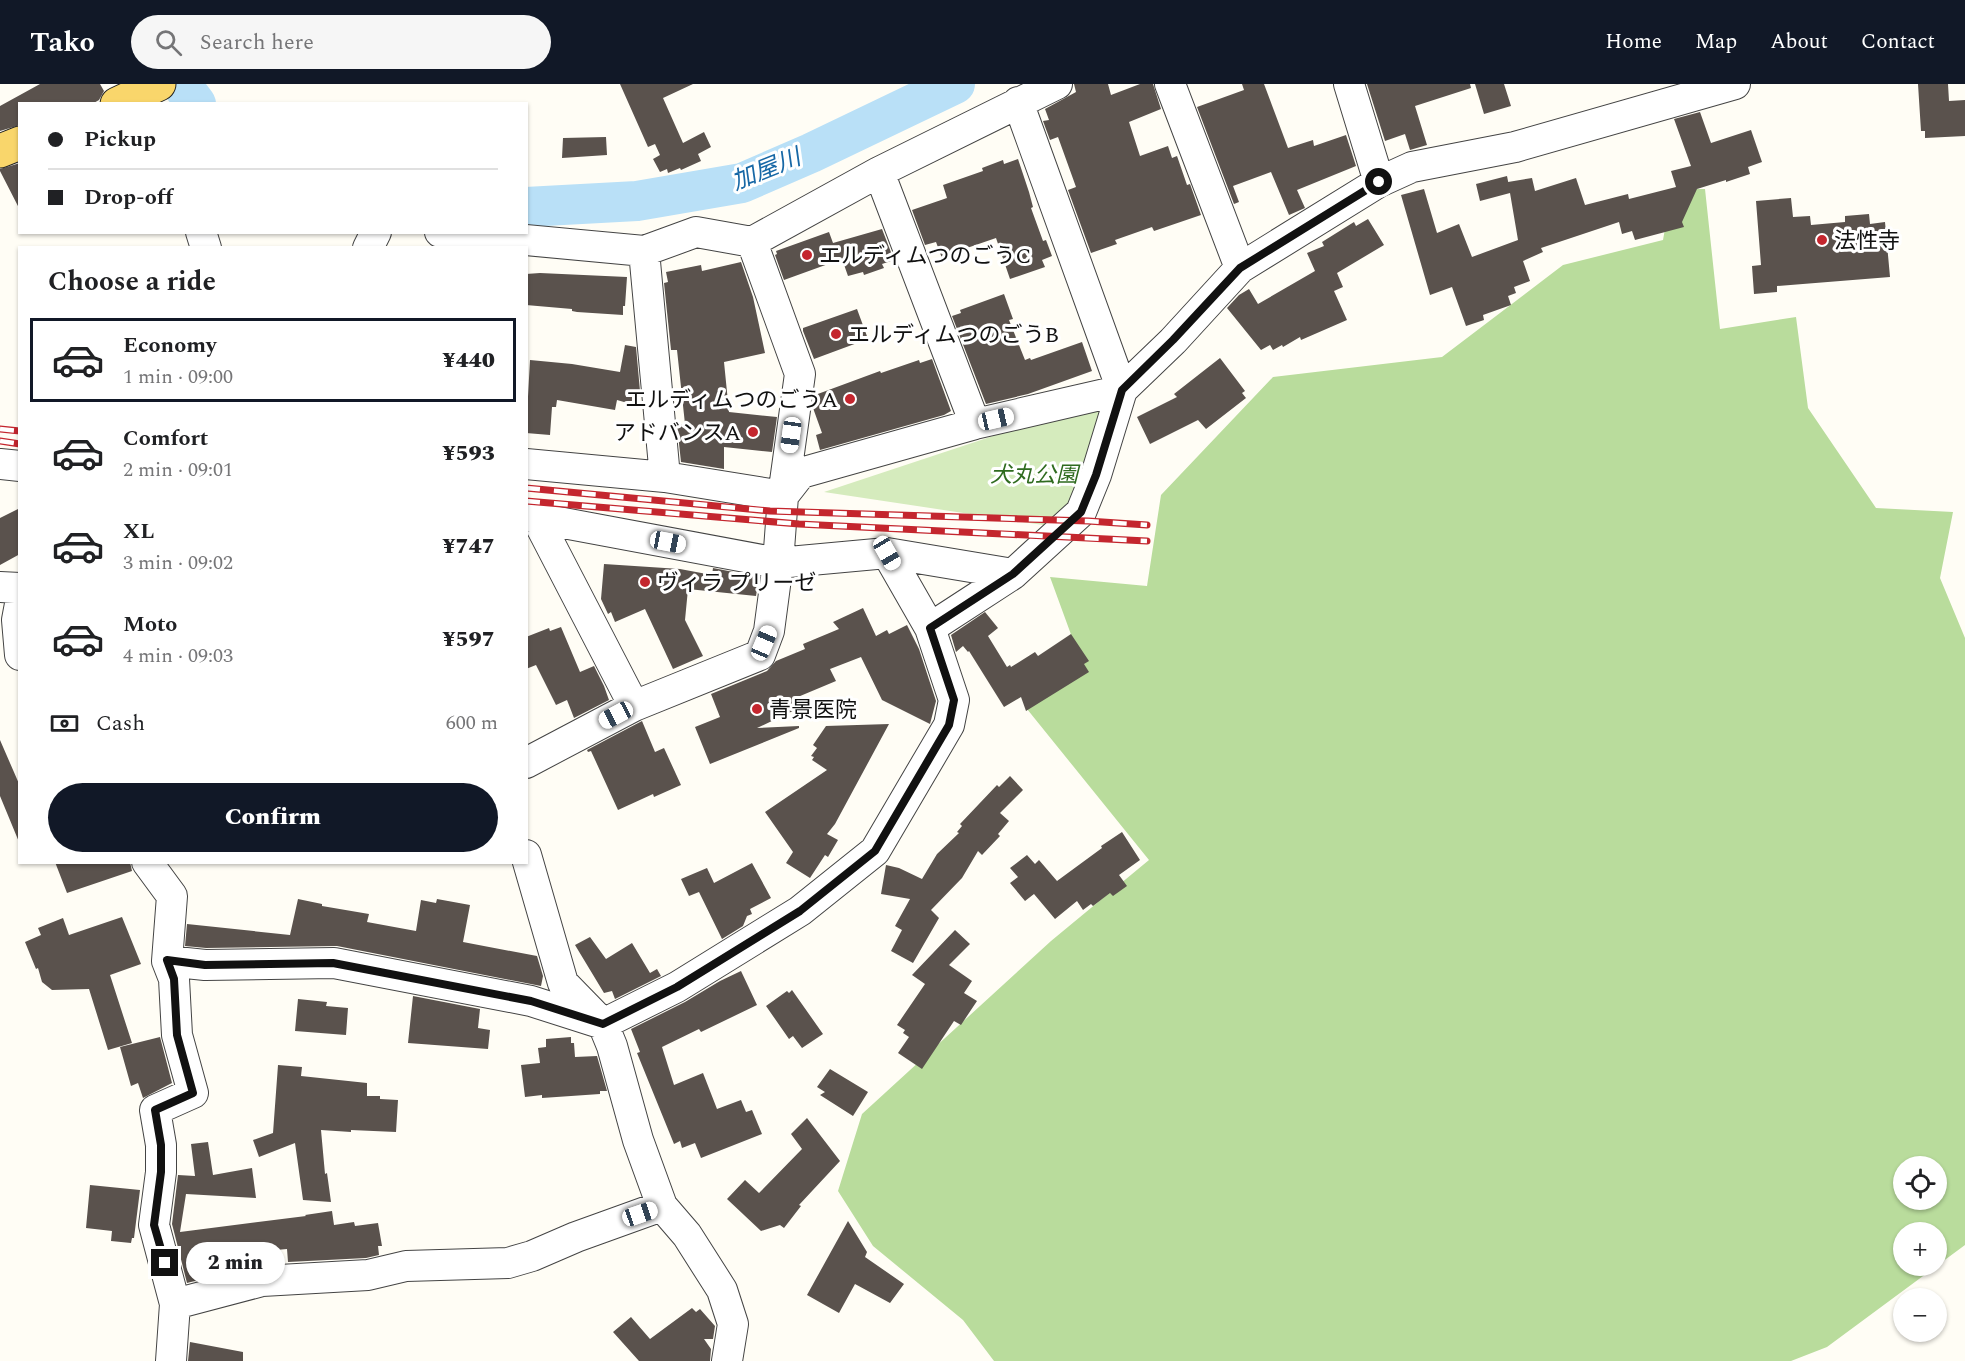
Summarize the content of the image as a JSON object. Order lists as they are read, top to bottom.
{
  "water": ["加屋川"],
  "parks": ["犬丸公園"],
  "places": [
    "法性寺",
    "エルディムつのごうC",
    "エルディムつのごうB",
    "エルディムつのごうA",
    "アドバンスA",
    "ヴィラ プリーゼ",
    "青景医院"
  ],
  "page": {
    "header": "Tako",
    "search": "Search here",
    "nav": [
      "Home",
      "Map",
      "About",
      "Contact"
    ],
    "banner": ["Pickup", "Drop-off"],
    "heading": "Choose a ride",
    "list": [
      {
        "name": "Economy",
        "note": "1 min · 09:00",
        "value": "¥440"
      },
      {
        "name": "Comfort",
        "note": "2 min · 09:01",
        "value": "¥593"
      },
      {
        "name": "XL",
        "note": "3 min · 09:02",
        "value": "¥747"
      },
      {
        "name": "Moto",
        "note": "4 min · 09:03",
        "value": "¥597"
      }
    ],
    "pay": ["Cash", "600 m"],
    "buttons": "Confirm",
    "map_buttons": ["+", "−"],
    "bubble": "2 min"
  }
}
